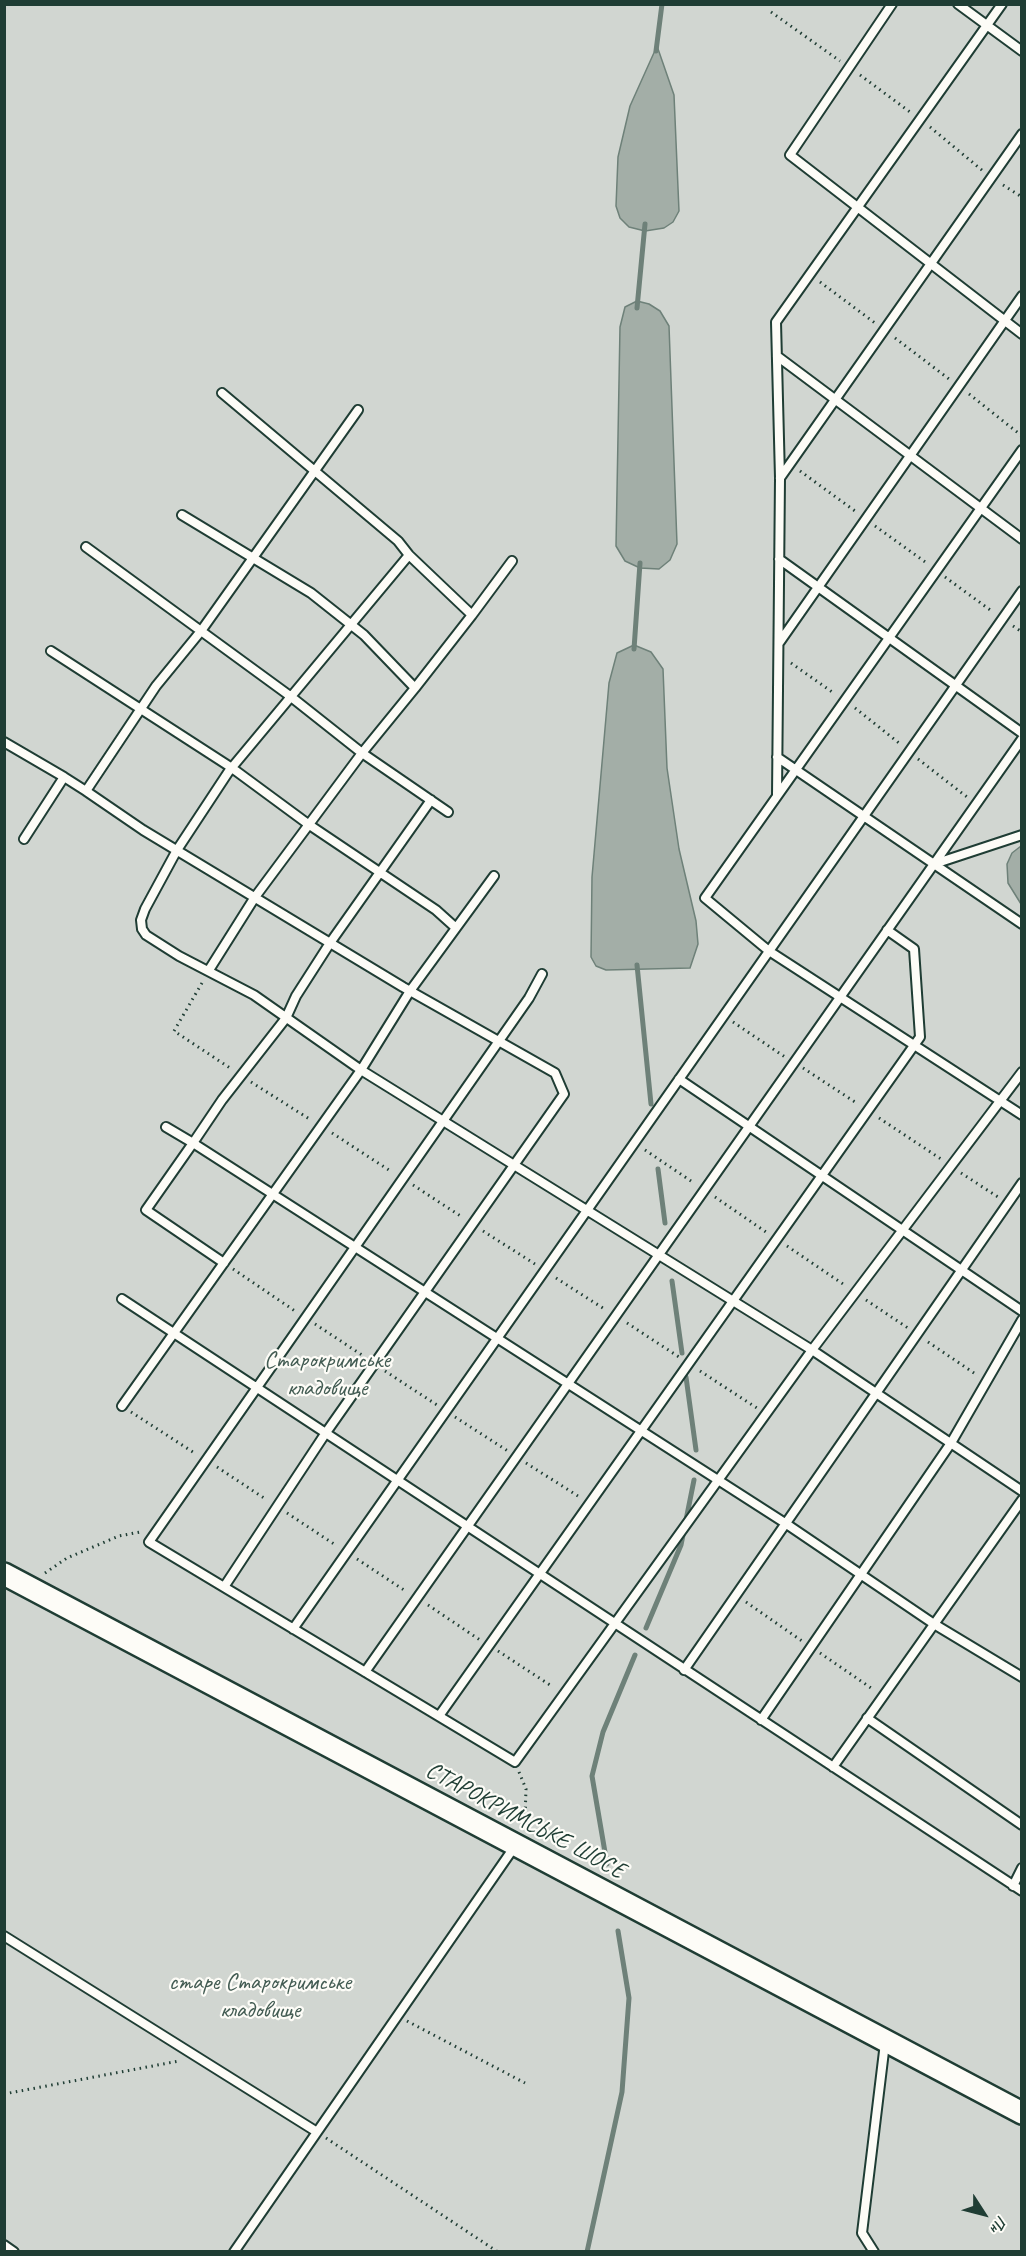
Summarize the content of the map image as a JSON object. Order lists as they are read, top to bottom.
{
  "streets": {
    "street": ["СТАРОКРИМСЬКЕ ШОСЕ"]
  },
  "parks": ["Старокримське кладовище", "старе Старокримське кладовище"],
  "north": "bottom right"
}
